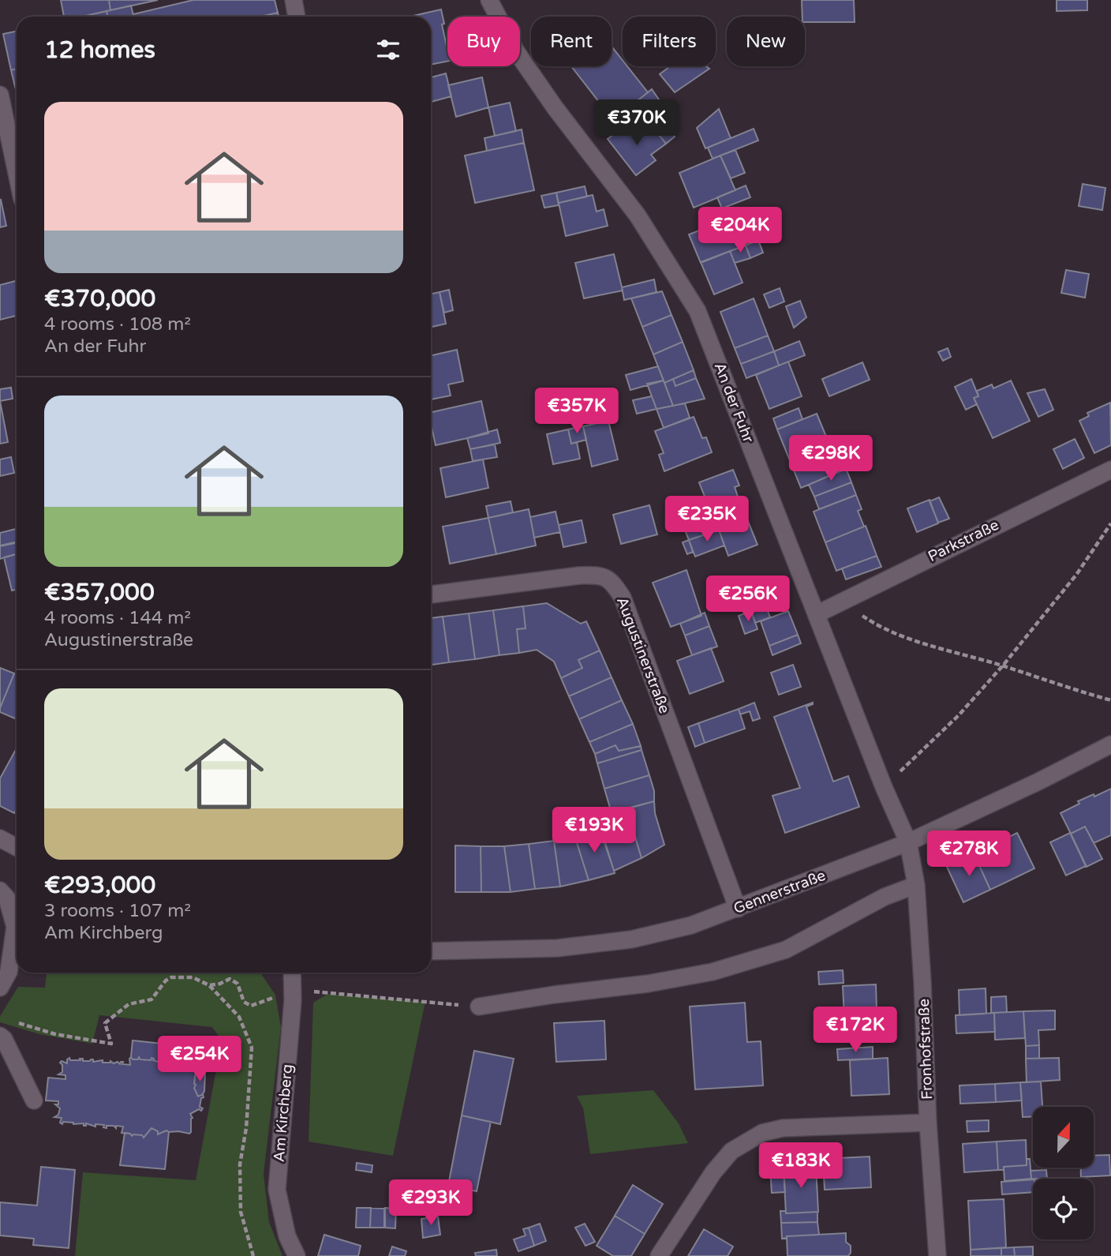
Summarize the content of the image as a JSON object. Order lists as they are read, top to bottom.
{
  "streets": {
    "street": [
      "An der Fuhr",
      "Parkstraße",
      "Augustinerstraße",
      "Gennerstraße",
      "Fronhofstraße",
      "Am Kirchberg"
    ]
  },
  "crossings": [
    ["An der Fuhr", "Parkstraße"],
    ["An der Fuhr", "Gennerstraße"],
    ["An der Fuhr", "Fronhofstraße"],
    ["Augustinerstraße", "Gennerstraße"],
    ["Gennerstraße", "Fronhofstraße"]
  ],
  "north": "top",
  "page": {
    "chip": [
      "Buy",
      "Rent",
      "Filters",
      "New"
    ],
    "heading": "12 homes",
    "list": [
      {
        "name": "€370,000",
        "note": "4 rooms · 108 m² · An der Fuhr"
      },
      {
        "name": "€357,000",
        "note": "4 rooms · 144 m² · Augustinerstraße"
      },
      {
        "name": "€293,000",
        "note": "3 rooms · 107 m² · Am Kirchberg"
      }
    ],
    "price": [
      "€370K",
      "€204K",
      "€357K",
      "€298K",
      "€235K",
      "€256K",
      "€193K",
      "€278K",
      "€172K",
      "€254K",
      "€183K",
      "€293K"
    ]
  }
}
